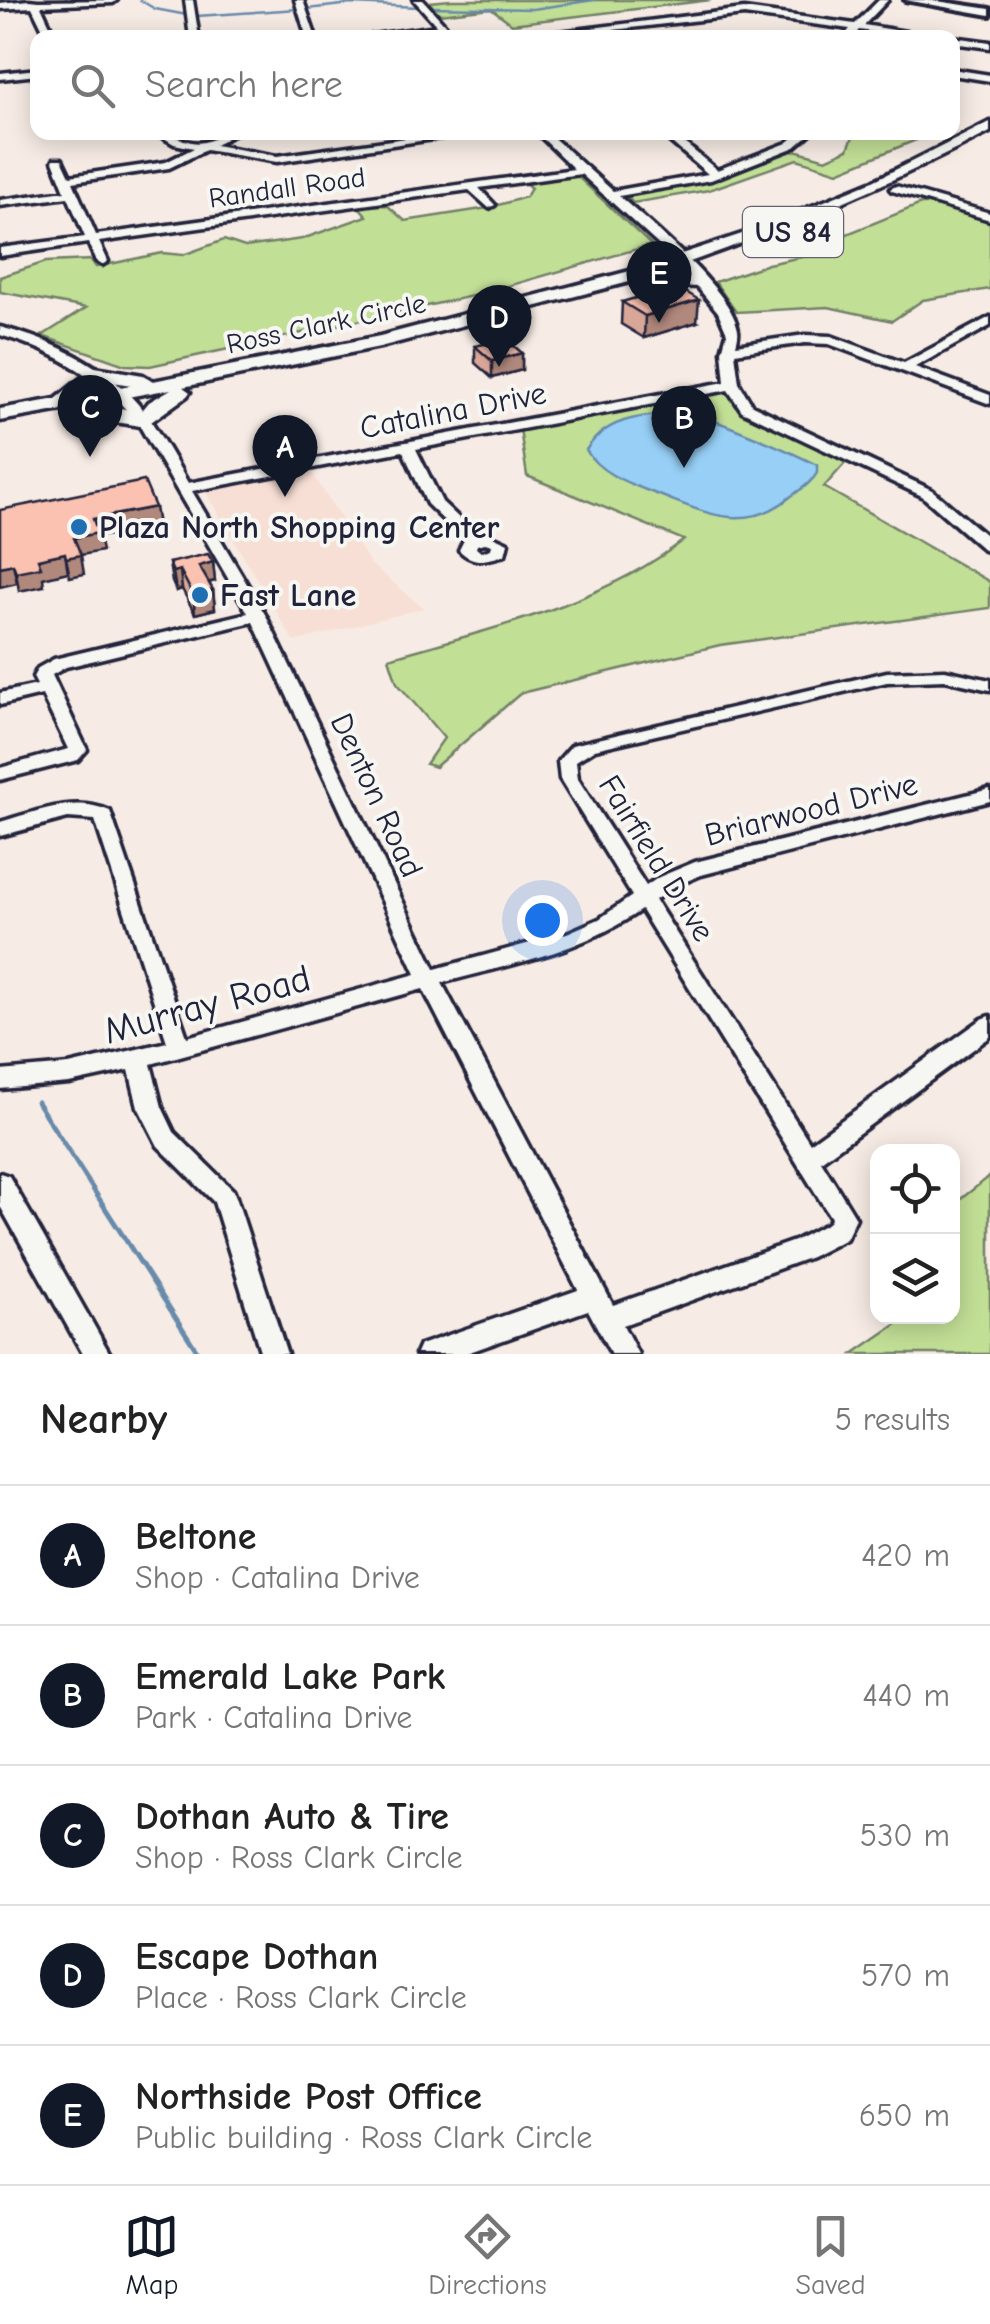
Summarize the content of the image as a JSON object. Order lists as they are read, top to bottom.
{
  "streets": {
    "highway": ["US 84", "Ross Clark Circle"],
    "street": [
      "Randall Road",
      "Catalina Drive",
      "Denton Road",
      "Briarwood Drive",
      "Fairfield Drive",
      "Murray Road"
    ]
  },
  "crossings": [
    ["Ross Clark Circle", "Denton Road"],
    ["Catalina Drive", "Denton Road"],
    ["Denton Road", "Briarwood Drive"],
    ["Denton Road", "Fairfield Drive"],
    ["Denton Road", "Murray Road"],
    ["Briarwood Drive", "Fairfield Drive"],
    ["Briarwood Drive", "Murray Road"]
  ],
  "places": ["Plaza North Shopping Center", "Fast Lane"],
  "page": {
    "search": "Search here",
    "pins": [
      "E",
      "D",
      "C",
      "B",
      "A"
    ],
    "heading": ["Nearby", "5 results"],
    "list": [
      {
        "mark": "A",
        "name": "Beltone",
        "note": "Shop · Catalina Drive",
        "value": "420 m"
      },
      {
        "mark": "B",
        "name": "Emerald Lake Park",
        "note": "Park · Catalina Drive",
        "value": "440 m"
      },
      {
        "mark": "C",
        "name": "Dothan Auto & Tire",
        "note": "Shop · Ross Clark Circle",
        "value": "530 m"
      },
      {
        "mark": "D",
        "name": "Escape Dothan",
        "note": "Place · Ross Clark Circle",
        "value": "570 m"
      },
      {
        "mark": "E",
        "name": "Northside Post Office",
        "note": "Public building · Ross Clark Circle",
        "value": "650 m"
      }
    ],
    "nav": ["Map", "Directions", "Saved"]
  }
}
